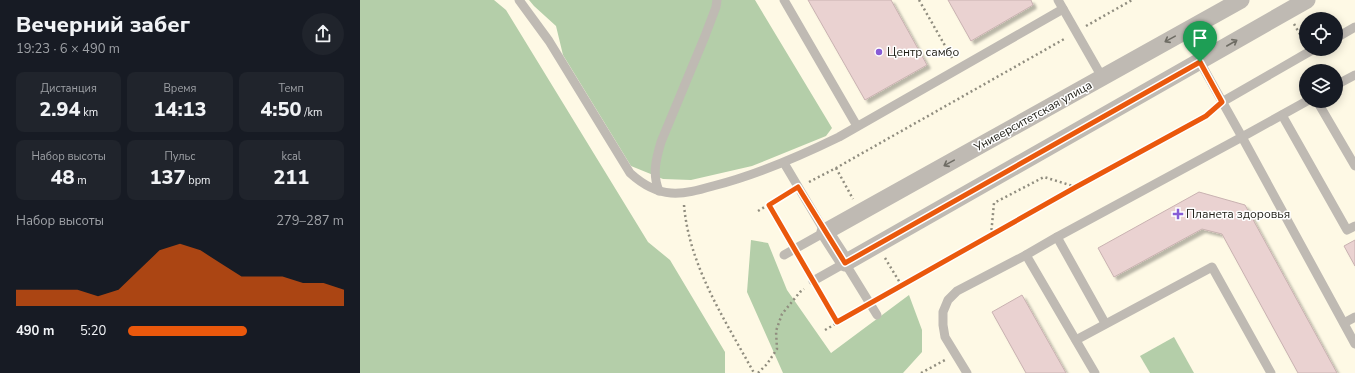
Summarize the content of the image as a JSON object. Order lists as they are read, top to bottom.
{
  "streets": {
    "street": ["Университетская улица"]
  },
  "places": {
    "other": ["Центр самбо"],
    "health": ["Планета здоровья"]
  },
  "page": {
    "heading": ["Вечерний забег", "19:23 · 6 × 490 m"],
    "stats": [
      ["Дистанция", "2.94 km"],
      ["Время", "14:13"],
      ["Темп", "4:50 /km"],
      ["Набор высоты", "48 m"],
      ["Пульс", "137 bpm"],
      ["kcal", "211"]
    ],
    "chart": ["Набор высоты", "279–287 m"],
    "list": [
      {
        "name": "490 m",
        "note": "5:20"
      }
    ]
  }
}
